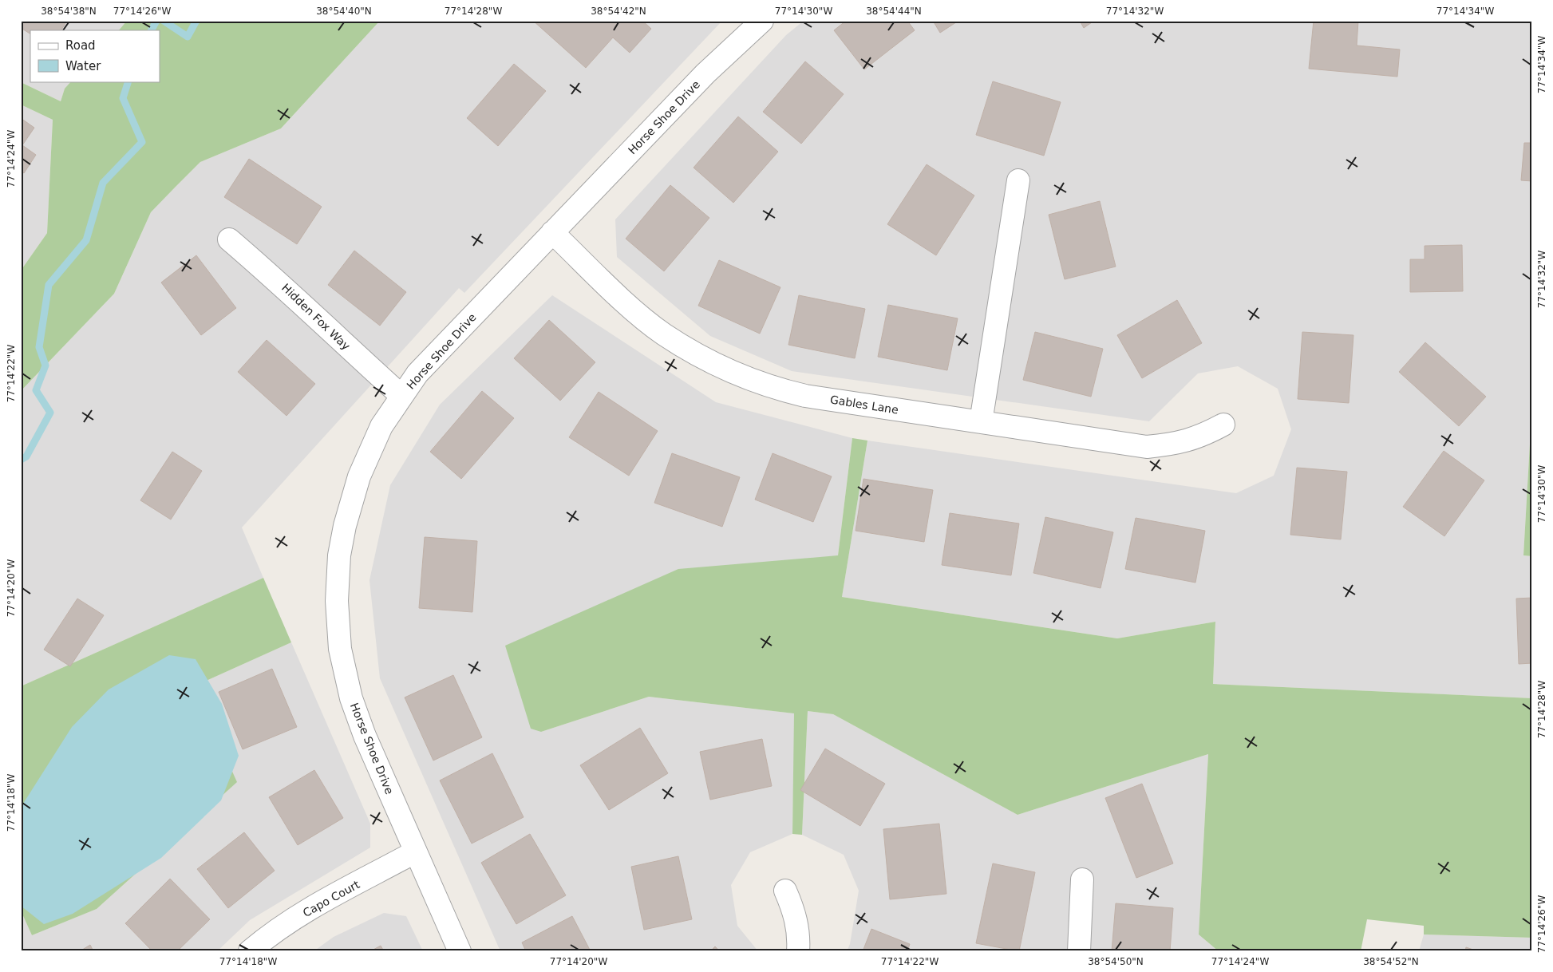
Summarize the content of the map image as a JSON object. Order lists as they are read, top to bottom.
{
  "streets": {
    "street": [
      "Horse Shoe Drive",
      "Hidden Fox Way",
      "Gables Lane",
      "Capo Court"
    ]
  },
  "crossings": [
    ["Horse Shoe Drive", "Hidden Fox Way"],
    ["Horse Shoe Drive", "Gables Lane"],
    ["Horse Shoe Drive", "Capo Court"]
  ],
  "legend": ["Road", "Water"],
  "coordinates": [
    "38°54'38\"N",
    "77°14'26\"W",
    "38°54'40\"N",
    "77°14'28\"W",
    "38°54'42\"N",
    "77°14'30\"W",
    "38°54'44\"N",
    "77°14'32\"W",
    "77°14'34\"W",
    "77°14'24\"W",
    "77°14'22\"W",
    "77°14'20\"W",
    "77°14'18\"W",
    "38°54'50\"N",
    "38°54'52\"N"
  ]
}
